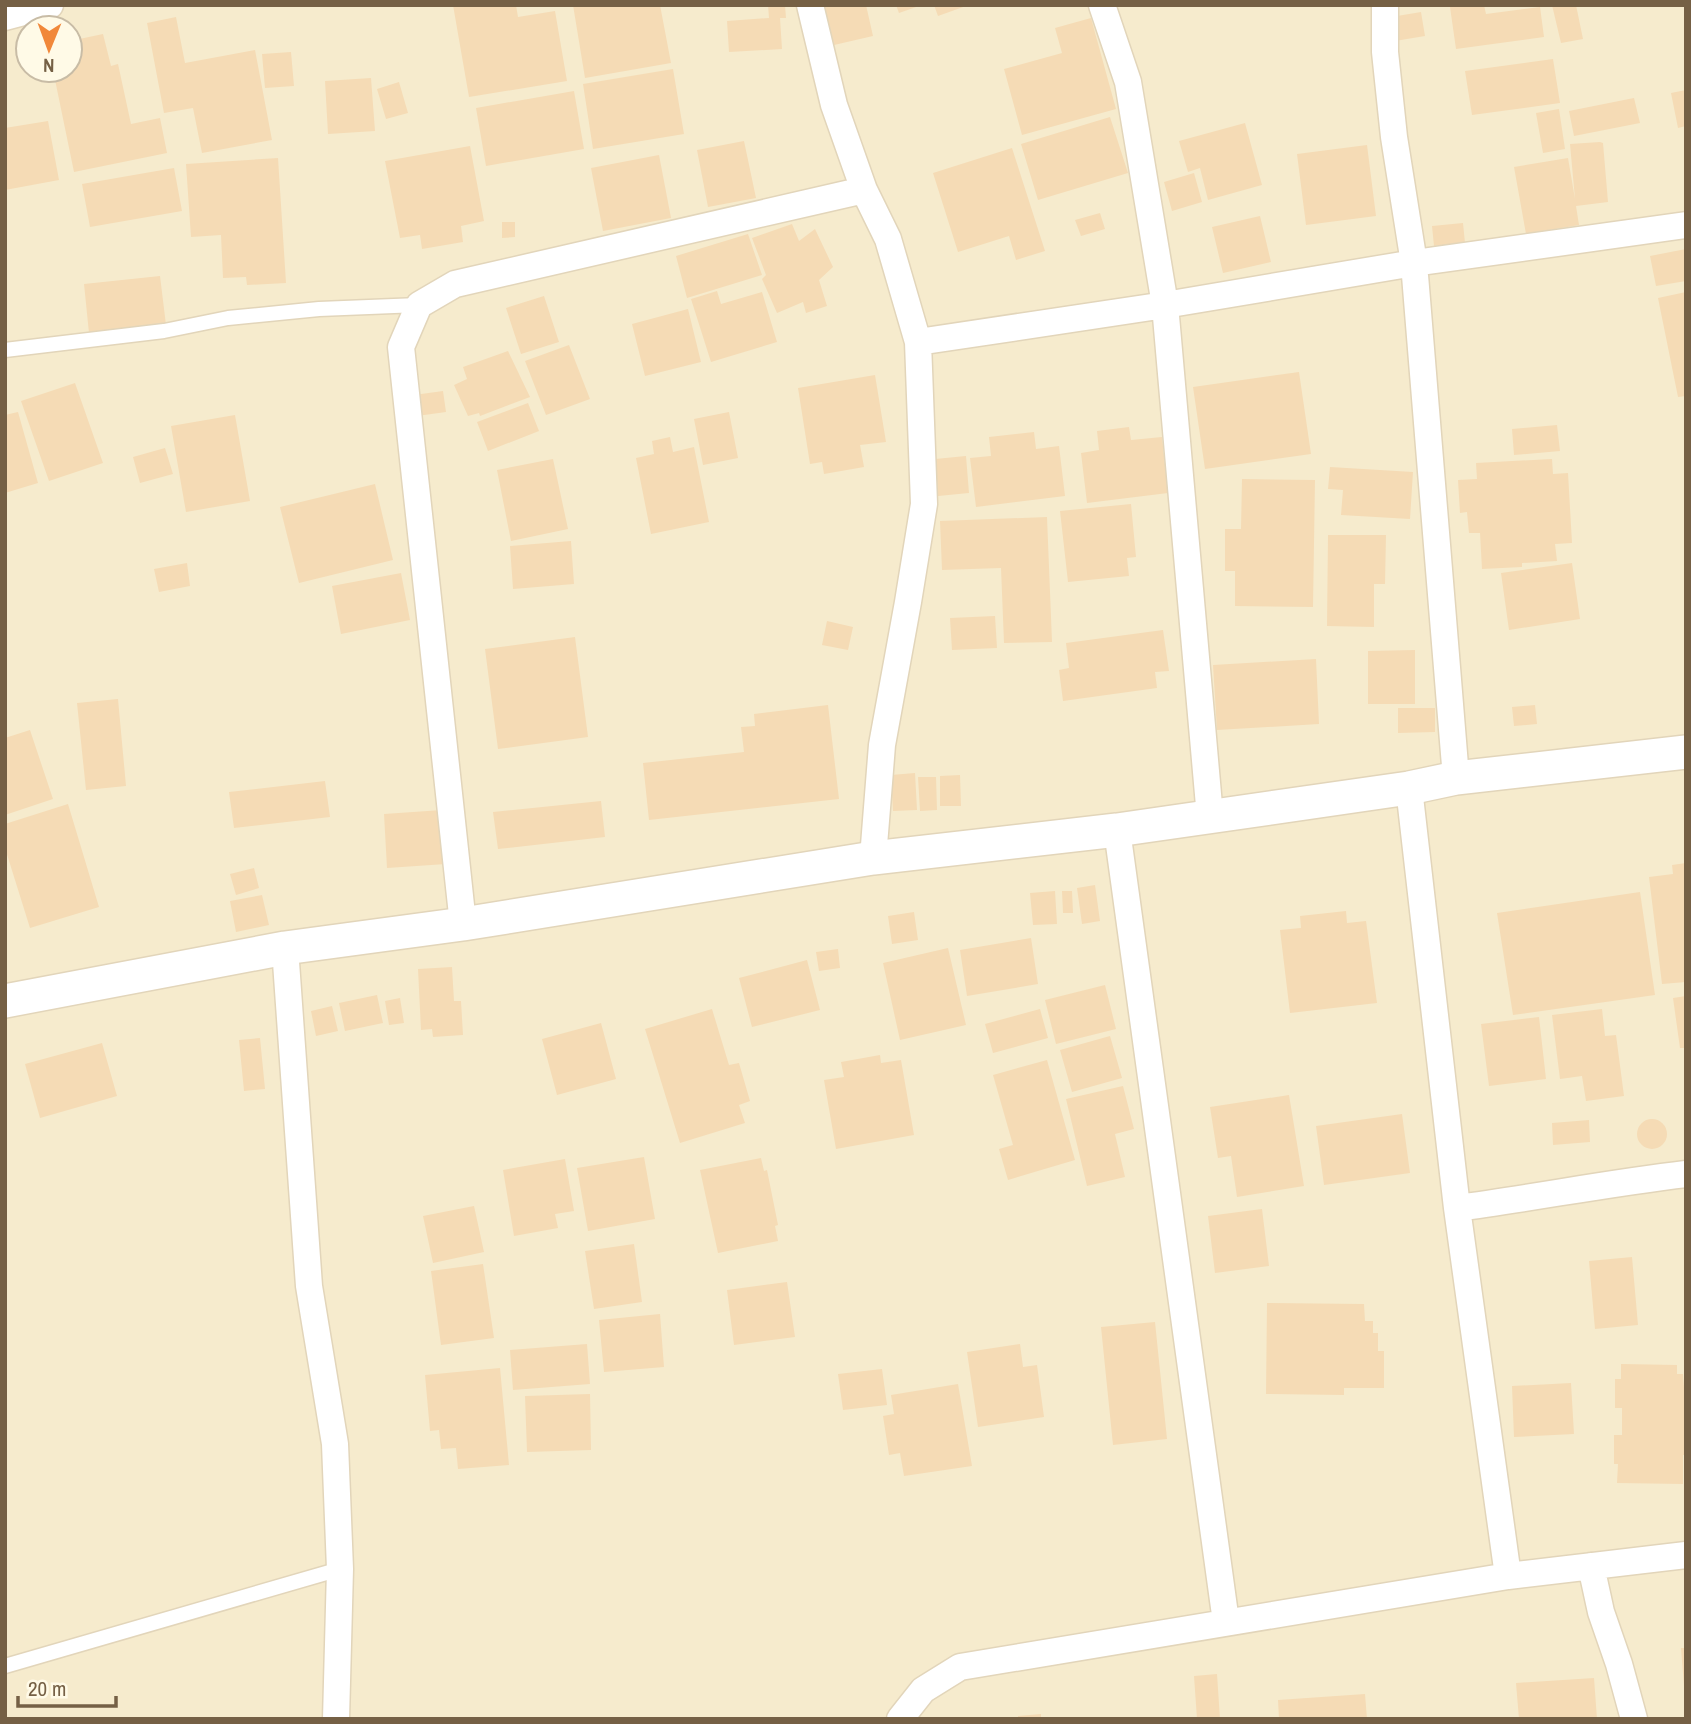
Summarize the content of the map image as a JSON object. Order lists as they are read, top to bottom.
{
  "scale_bar": "20 m",
  "north": "bottom"
}
